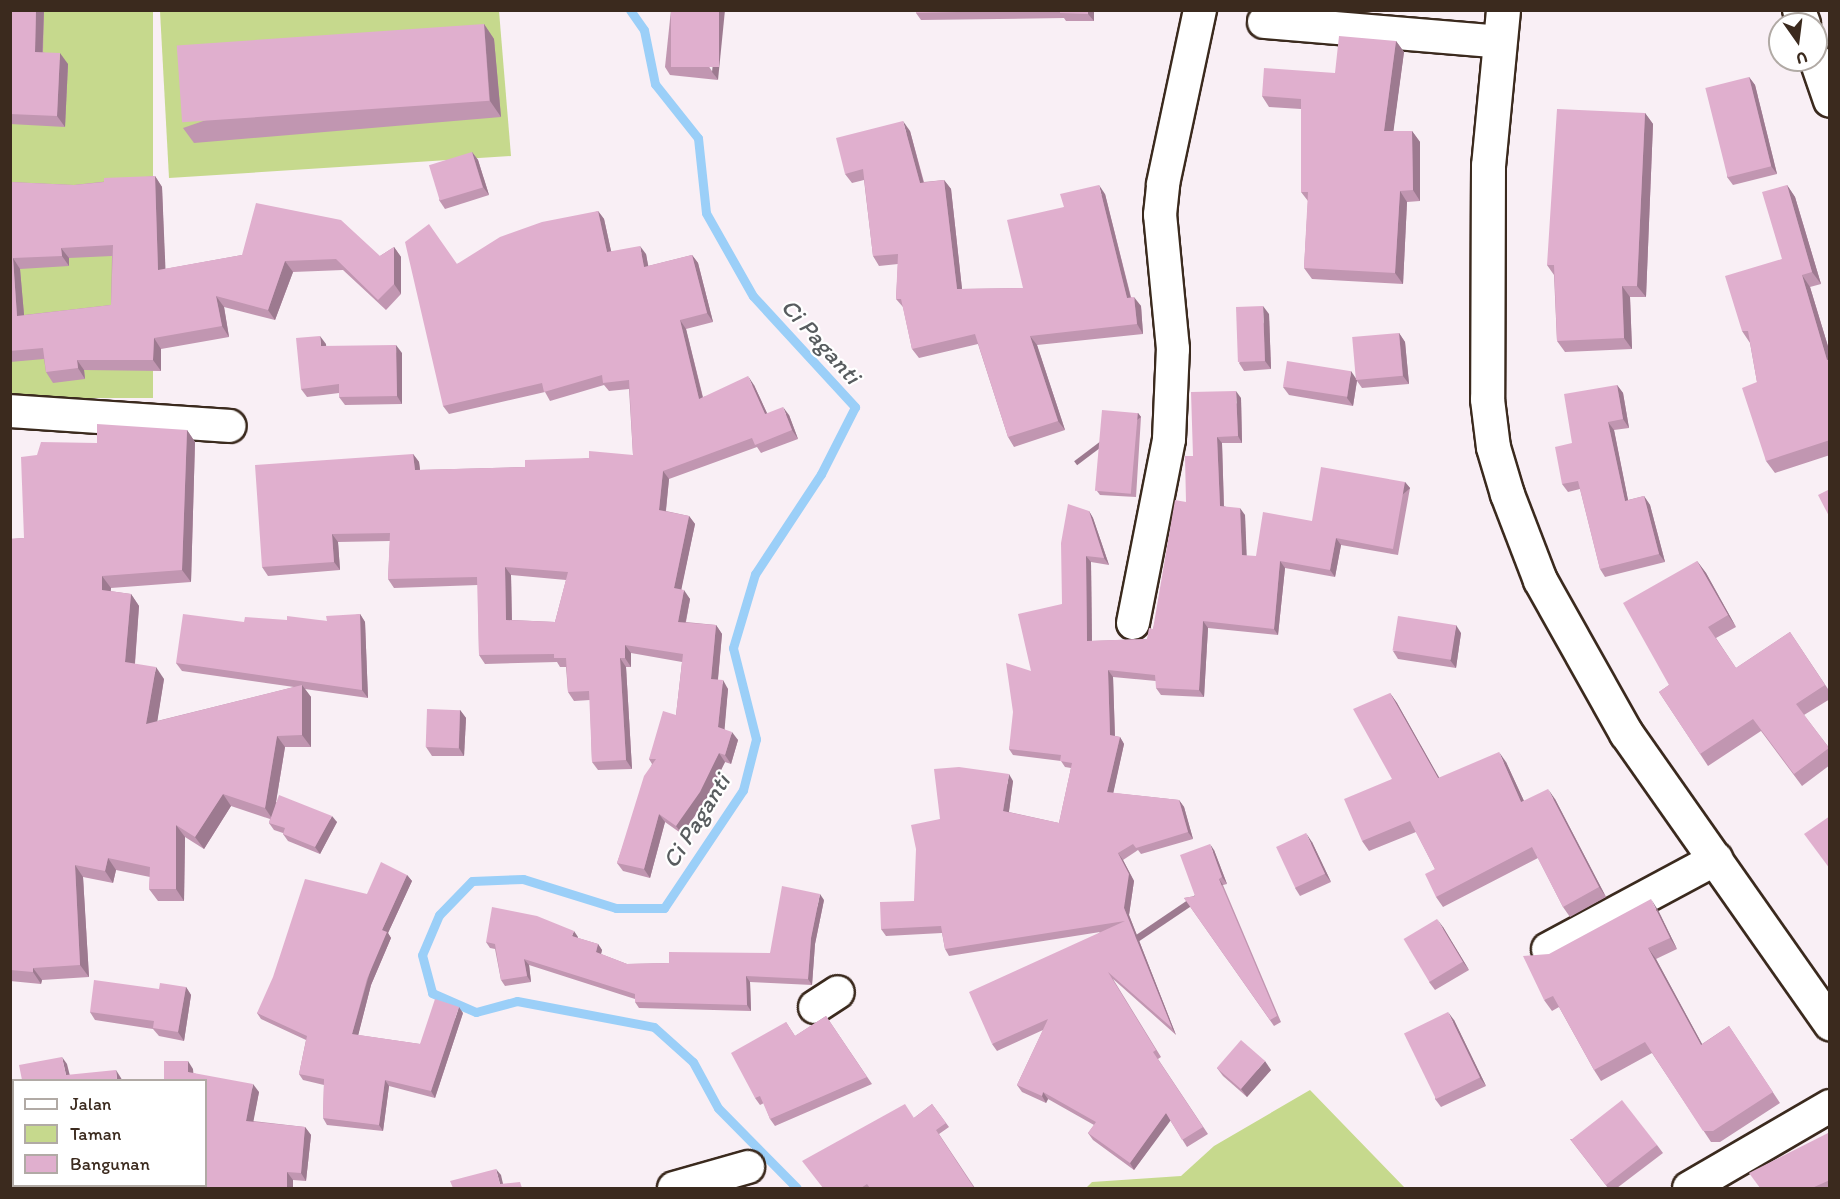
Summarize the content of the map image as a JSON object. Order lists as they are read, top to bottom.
{
  "water": ["Ci Paganti"],
  "legend": ["Jalan", "Taman", "Bangunan"],
  "north": "bottom"
}
